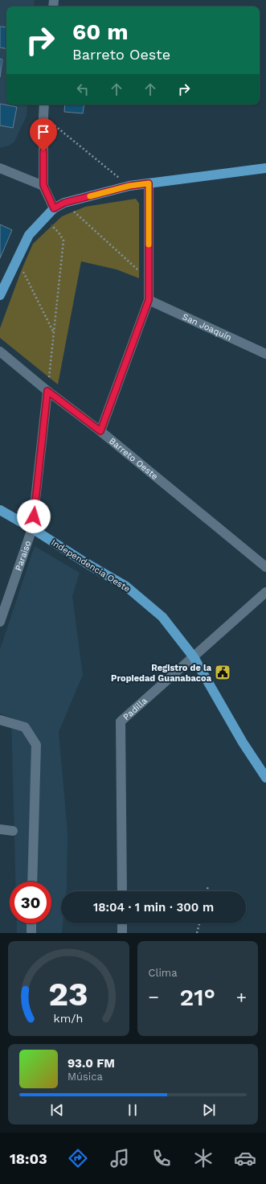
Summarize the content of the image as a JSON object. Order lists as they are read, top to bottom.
{
  "streets": {
    "main road": ["Independencia Oeste"],
    "street": [
      "San Joaquín",
      "Barreto Oeste",
      "Paraiso",
      "Padilla"
    ]
  },
  "crossings": [
    ["Barreto Oeste", "Paraiso"],
    ["Paraiso", "Independencia Oeste"],
    ["Independencia Oeste", "Padilla"]
  ],
  "places": {
    "public building": ["Registro de la Propiedad Guanabacoa"]
  },
  "page": {
    "turn": ["60 m", "Barreto Oeste"],
    "limit": "30",
    "trip": "18:04 · 1 min · 300 m",
    "tile": "Clima",
    "heat": ["−", "21°", "+"],
    "song": ["93.0 FM", "Música"],
    "tabs": "18:03",
    "gauge": ["23", "km/h"]
  }
}
